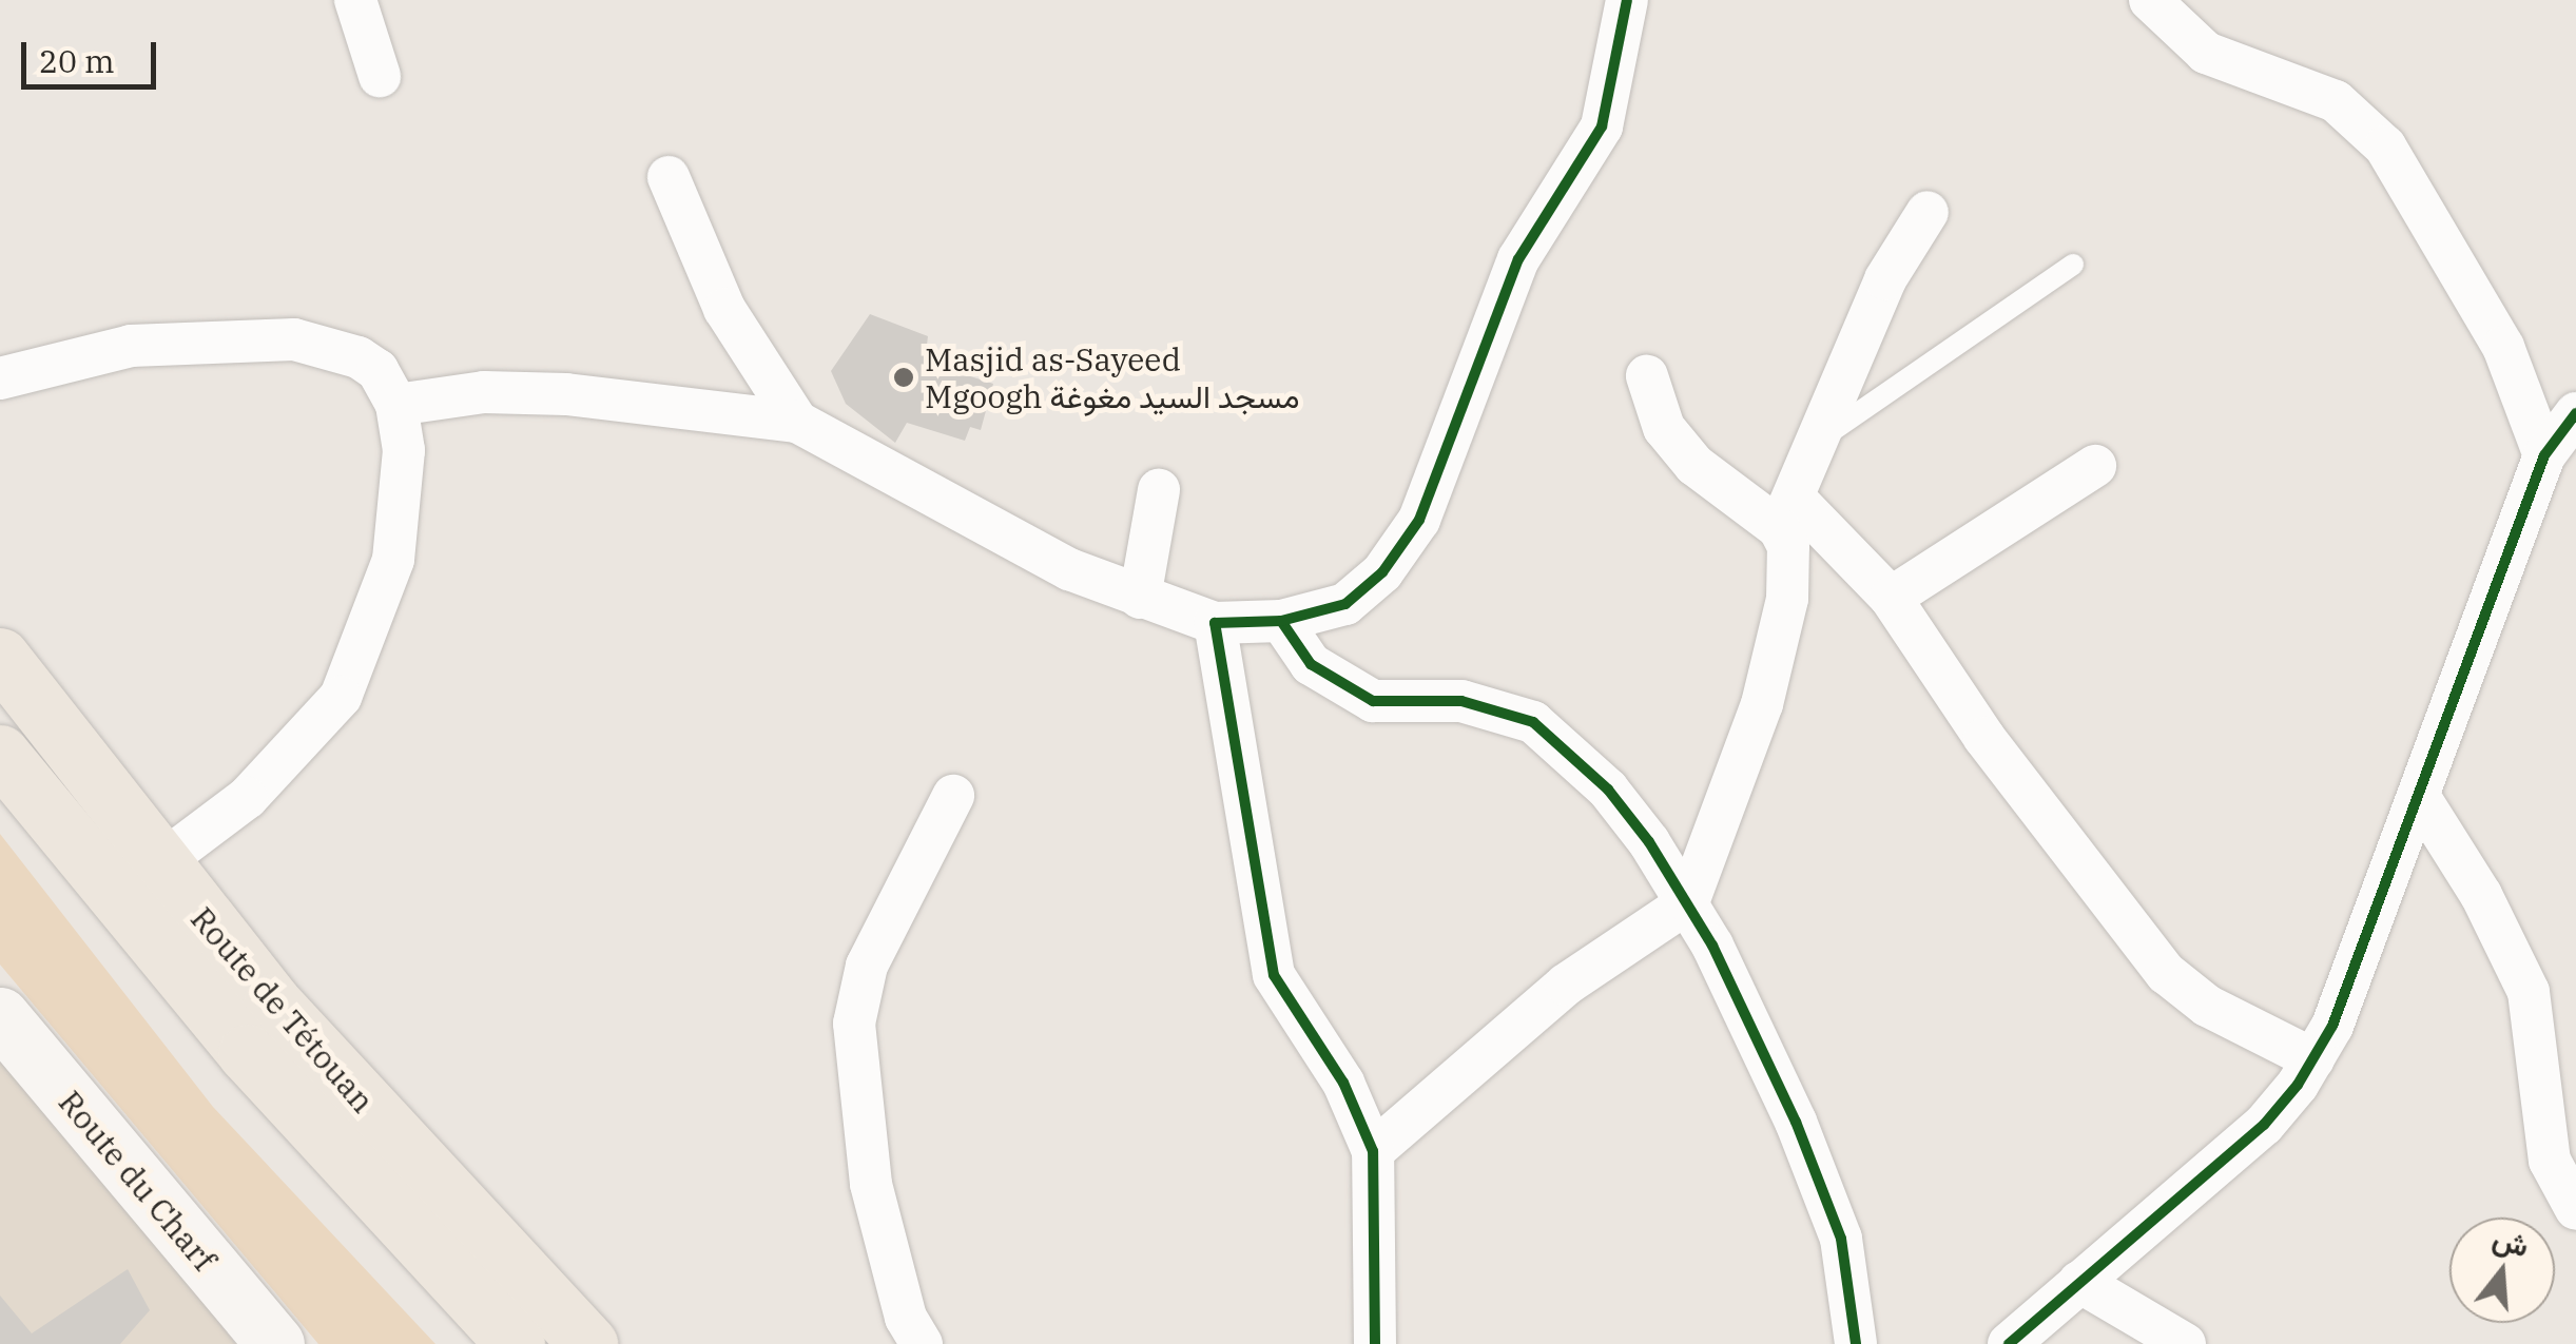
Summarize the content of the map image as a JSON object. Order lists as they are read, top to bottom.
{
  "streets": {
    "highway": ["Route de Tétouan"],
    "street": ["Route du Charf"]
  },
  "places": ["Masjid as-Sayeed Mgoogh مسجد السيد مغوغة"],
  "scale_bar": "20 m",
  "north": "top"
}
